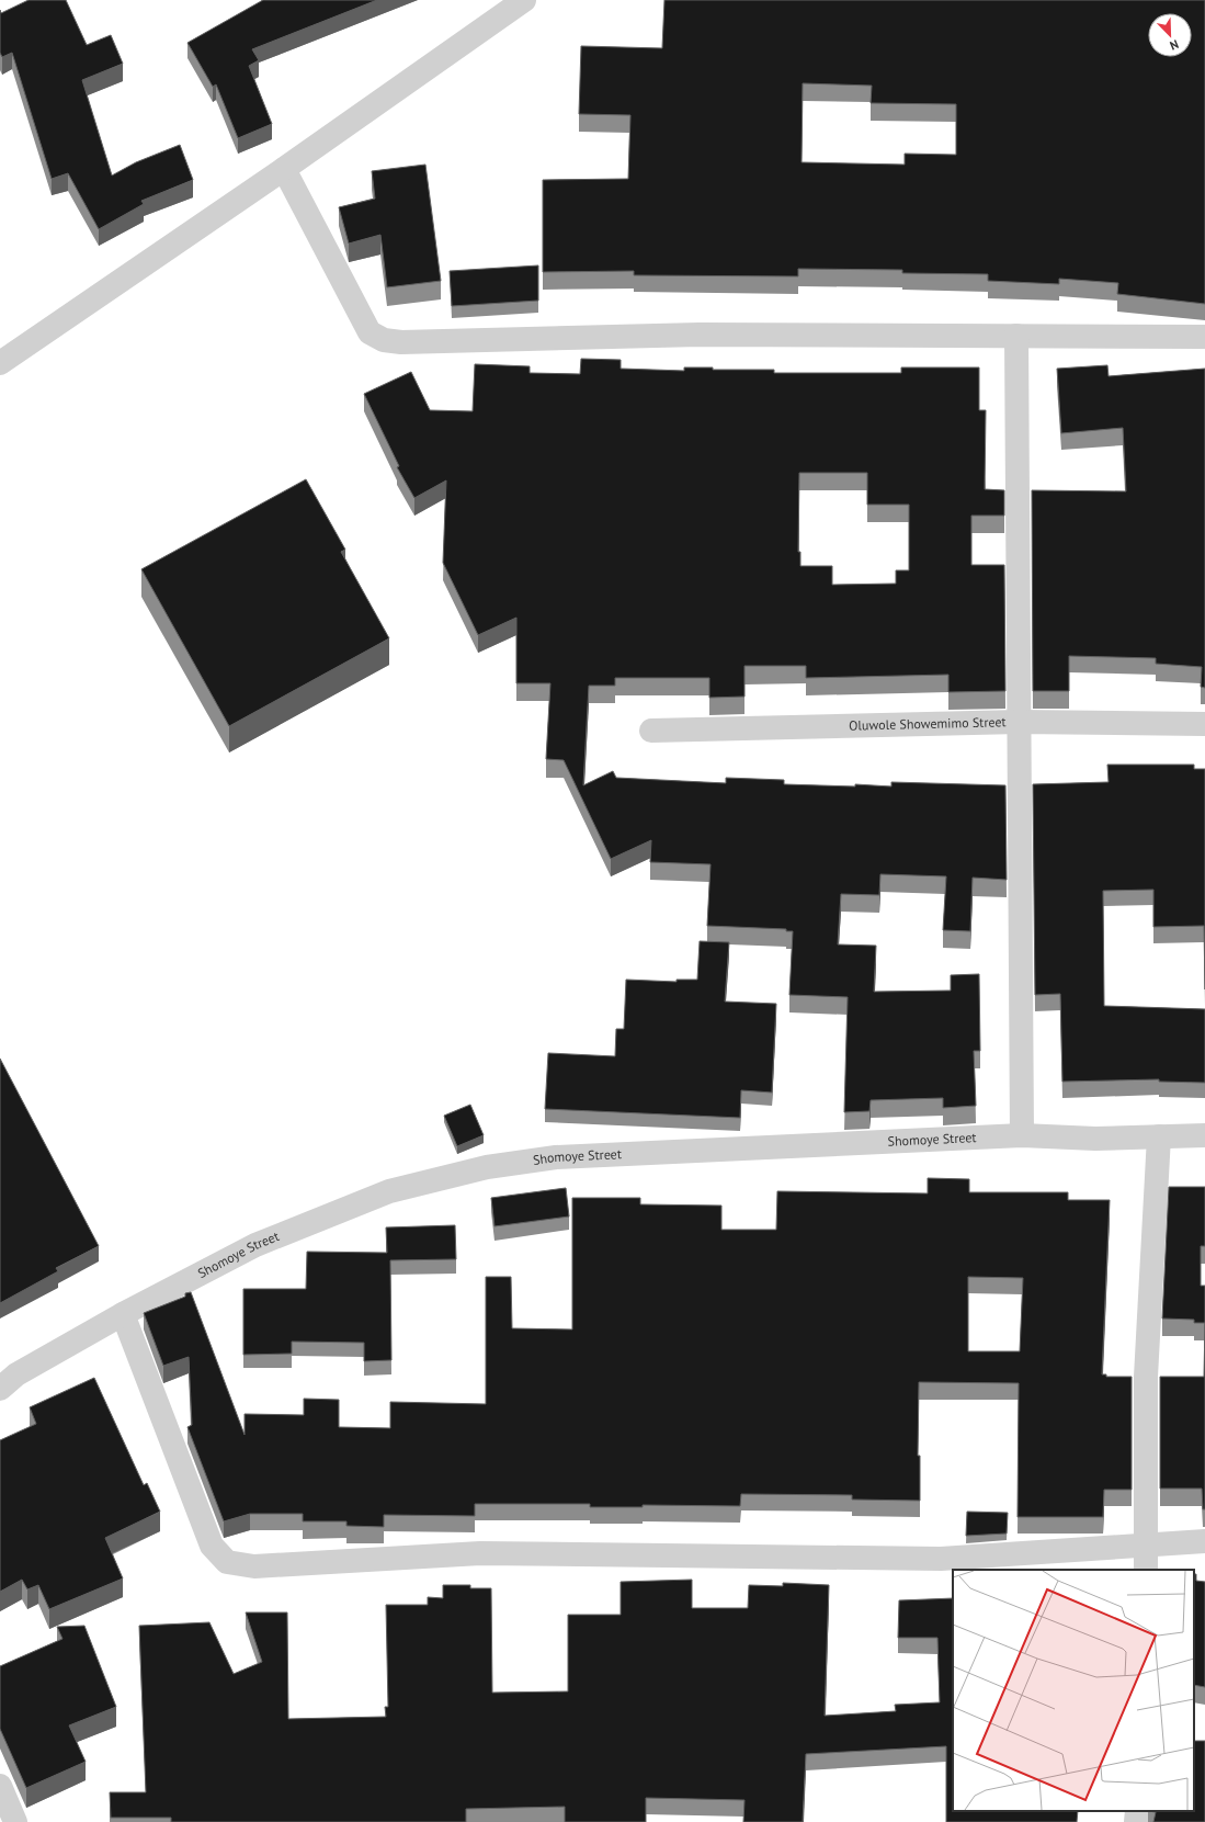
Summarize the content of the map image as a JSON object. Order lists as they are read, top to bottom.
{
  "streets": {
    "street": ["Oluwole Showemimo Street", "Shomoye Street"]
  },
  "north": "bottom right"
}
